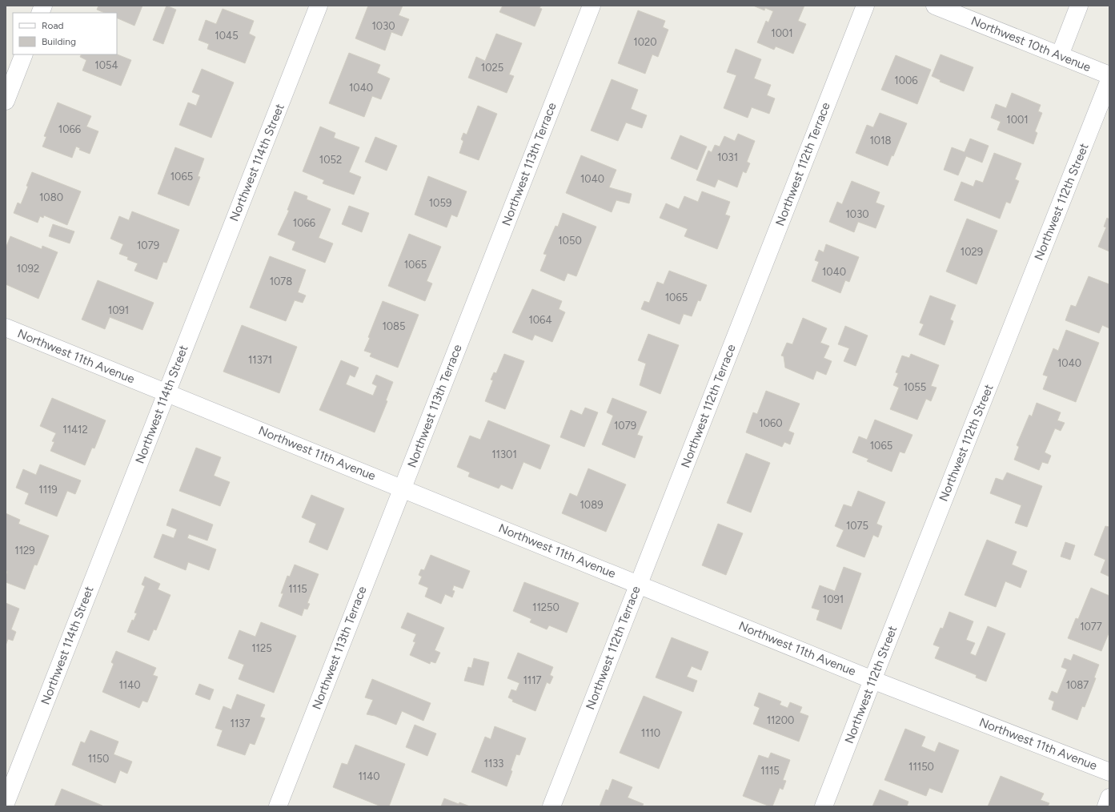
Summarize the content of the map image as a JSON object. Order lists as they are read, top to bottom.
{
  "streets": {
    "street": [
      "Northwest 10th Avenue",
      "Northwest 114th Street",
      "Northwest 113th Terrace",
      "Northwest 112th Terrace",
      "Northwest 112th Street",
      "Northwest 11th Avenue"
    ]
  },
  "crossings": [
    ["Northwest 114th Street", "Northwest 11th Avenue"],
    ["Northwest 113th Terrace", "Northwest 11th Avenue"],
    ["Northwest 112th Terrace", "Northwest 11th Avenue"],
    ["Northwest 112th Street", "Northwest 11th Avenue"]
  ],
  "house_numbers": [
    "1030",
    "1001",
    "1045",
    "1020",
    "1054",
    "1025",
    "1006",
    "1040",
    "1001",
    "1066",
    "1018",
    "1031",
    "1052",
    "1065",
    "1040",
    "1080",
    "1059",
    "1030",
    "1066",
    "1050",
    "1079",
    "1029",
    "1065",
    "1092",
    "1040",
    "1078",
    "1065",
    "1091",
    "1064",
    "1085",
    "11371",
    "1040",
    "1055",
    "1060",
    "1079",
    "11412",
    "1065",
    "11301",
    "1119",
    "1089",
    "1075",
    "1129",
    "1115",
    "1091",
    "11250",
    "1077",
    "1125",
    "1117",
    "1140",
    "1087",
    "11200",
    "1137",
    "1110",
    "1150",
    "1133",
    "11150",
    "1115",
    "1140"
  ],
  "legend": ["Road", "Building"]
}
